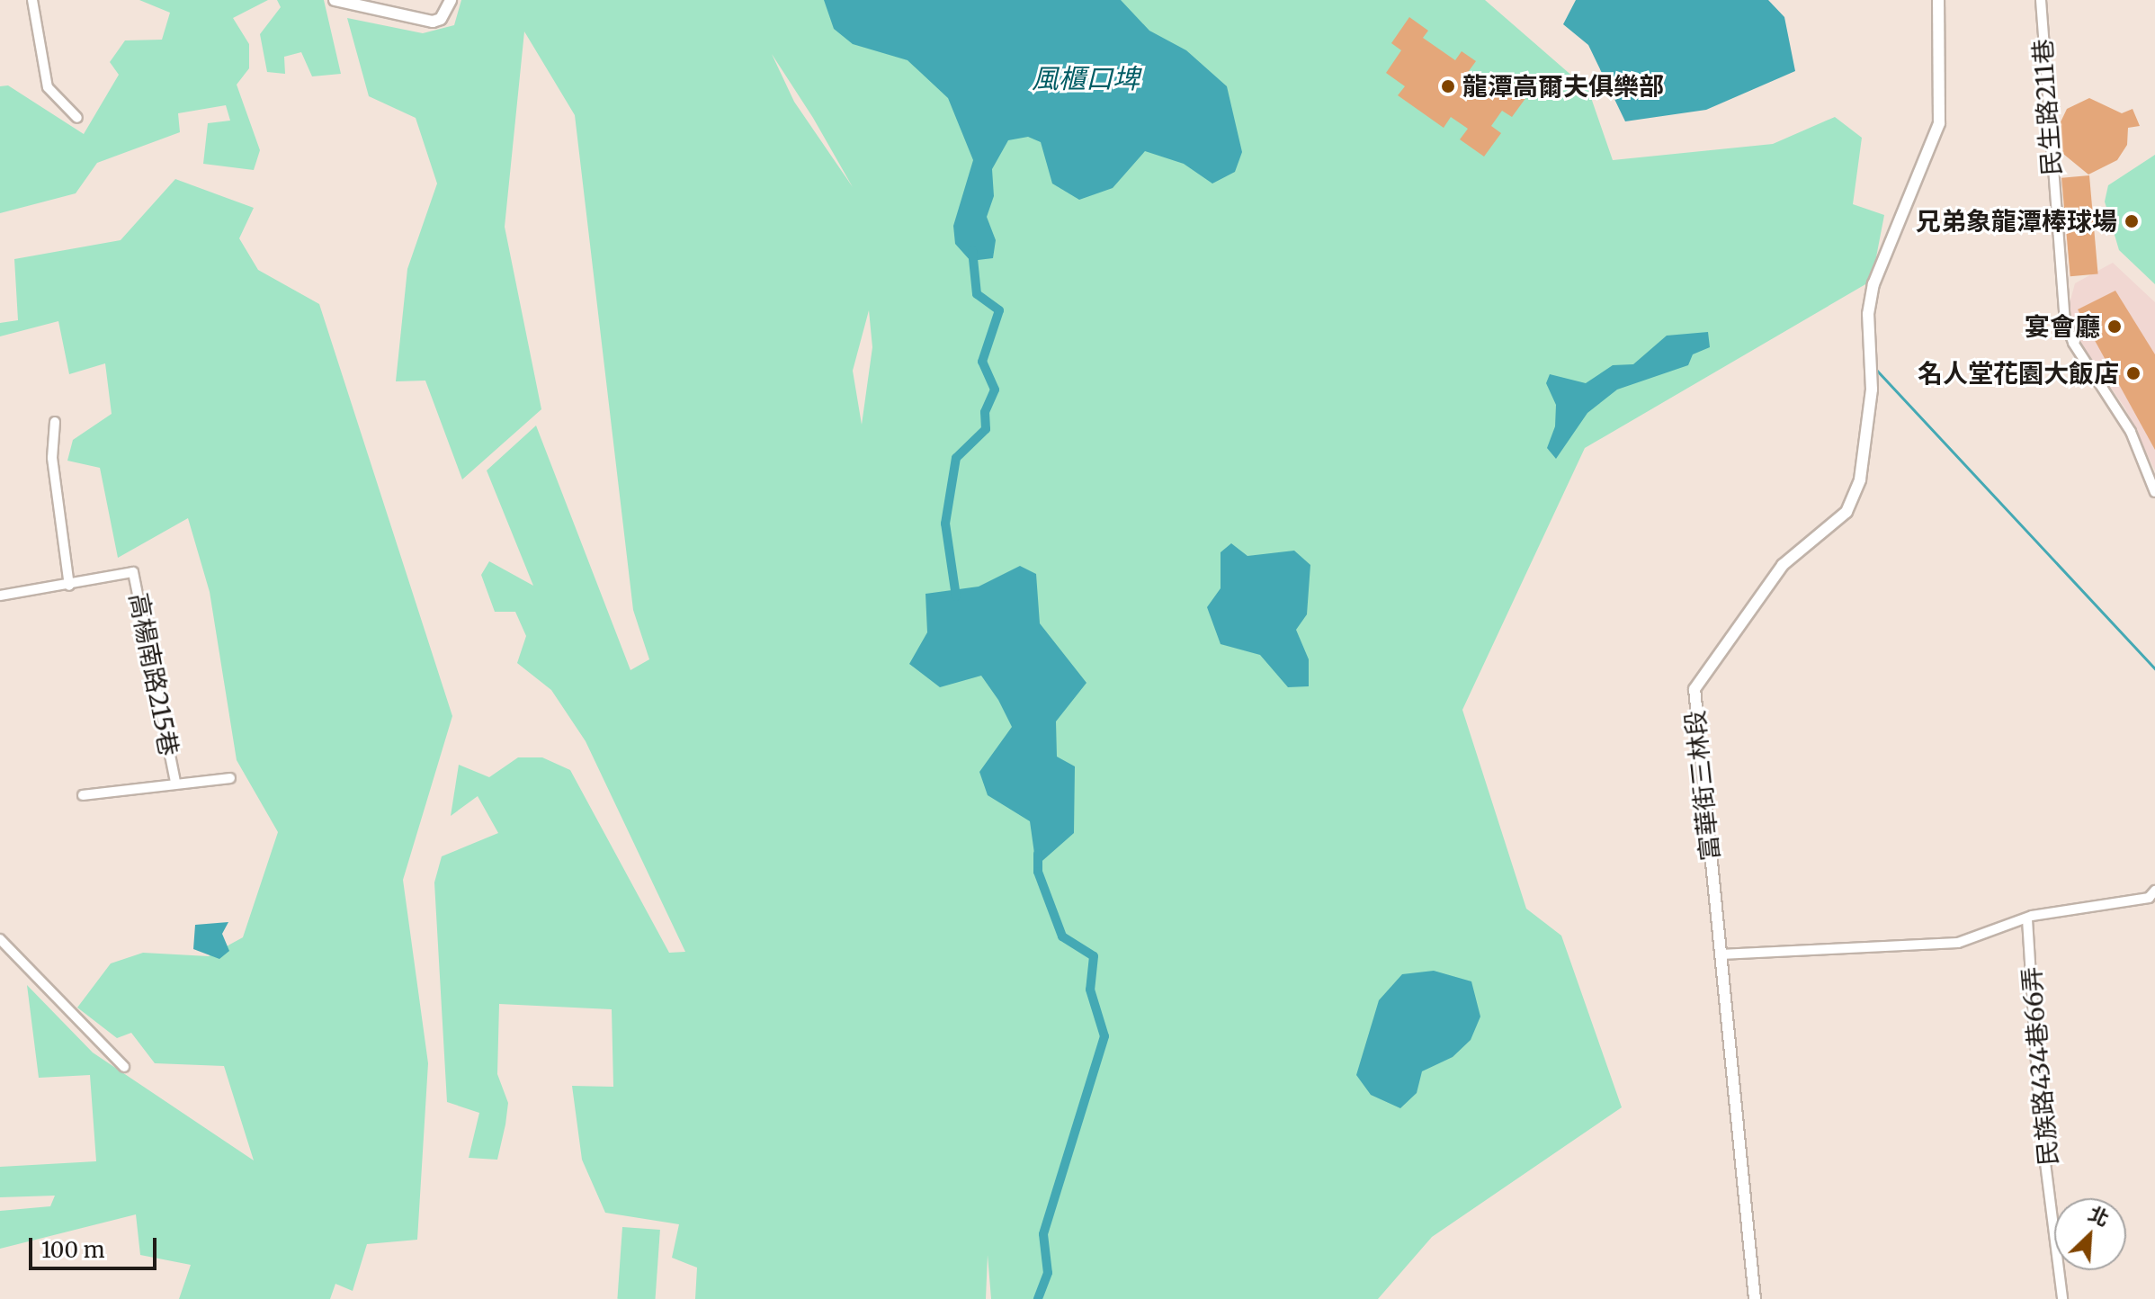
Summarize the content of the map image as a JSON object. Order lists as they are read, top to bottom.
{
  "streets": {
    "street": [
      "民生路211巷",
      "高楊南路215巷",
      "富華街三林段",
      "民族路434巷66弄"
    ]
  },
  "water": ["風櫃口埤"],
  "places": [
    "龍潭高爾夫俱樂部",
    "兄弟象龍潭棒球場",
    "宴會廳",
    "名人堂花園大飯店"
  ],
  "scale_bar": "100 m",
  "north": "top right"
}
